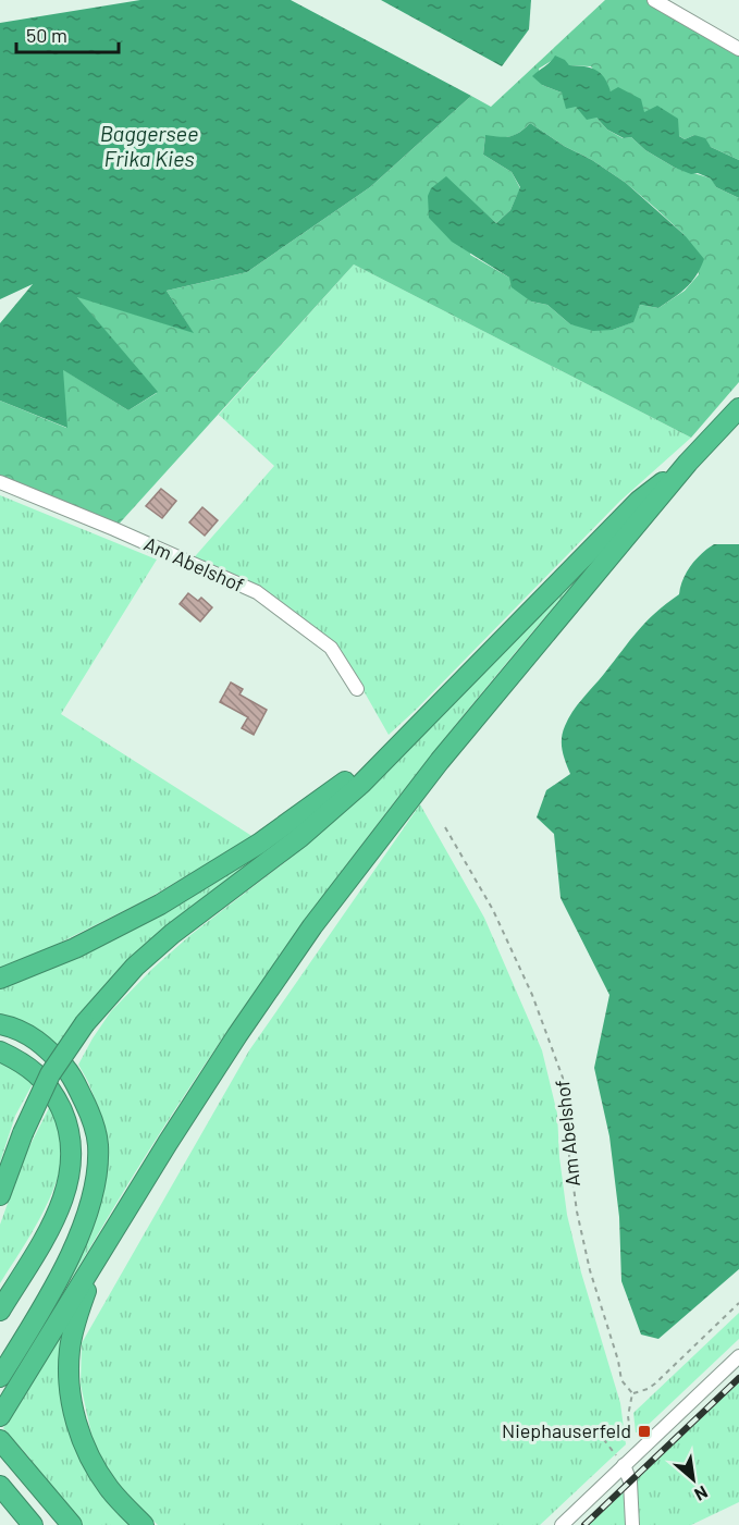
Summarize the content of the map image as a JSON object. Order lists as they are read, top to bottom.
{
  "streets": {
    "street": ["Am Abelshof"]
  },
  "water": ["Baggersee Frika Kies"],
  "places": {
    "transit": ["Niephauserfeld"]
  },
  "scale_bar": "50 m",
  "north": "bottom right"
}
